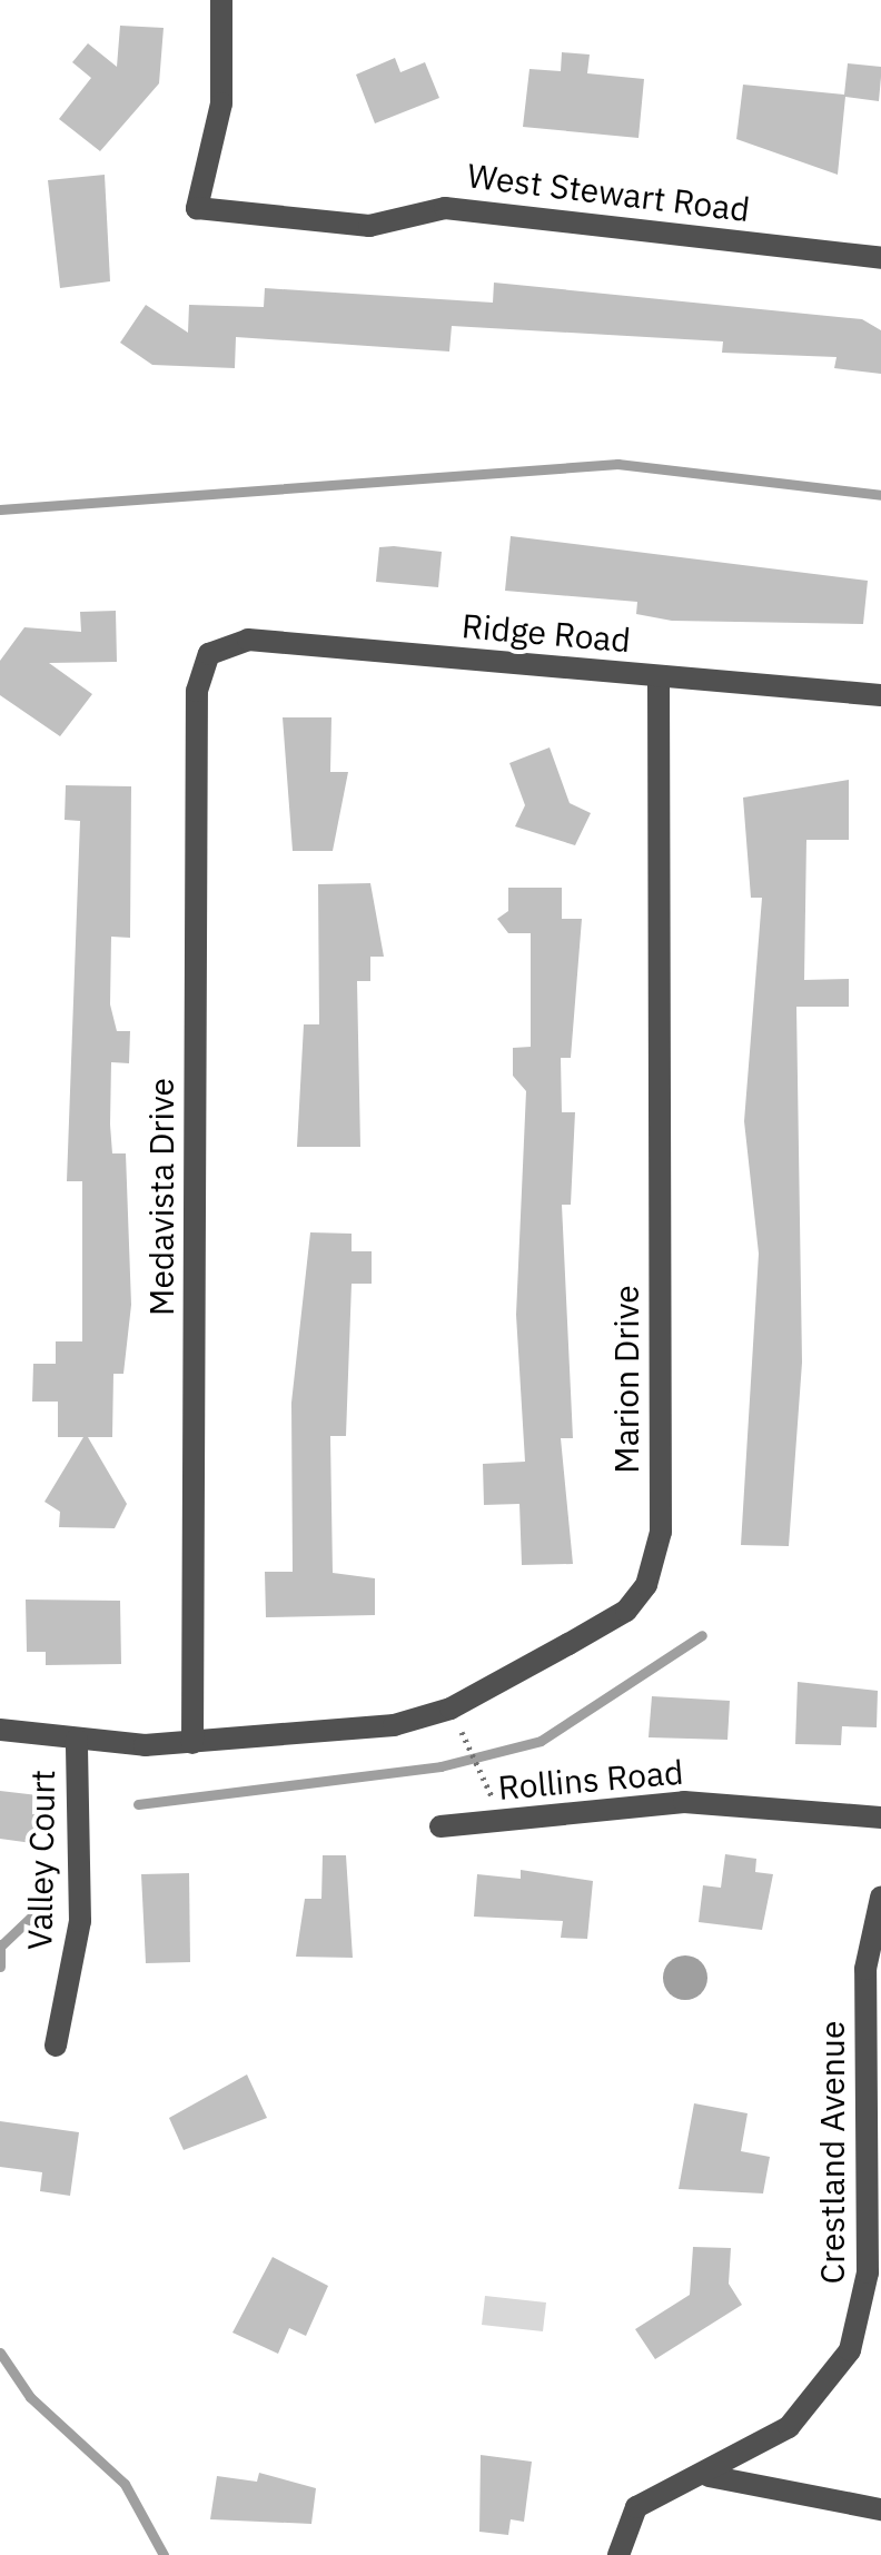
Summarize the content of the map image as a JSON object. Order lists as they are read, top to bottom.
{
  "streets": {
    "street": [
      "West Stewart Road",
      "Ridge Road",
      "Medavista Drive",
      "Marion Drive",
      "Rollins Road",
      "Valley Court",
      "Crestland Avenue"
    ]
  },
  "crossings": [
    ["Ridge Road", "Medavista Drive"],
    ["Ridge Road", "Marion Drive"],
    ["Medavista Drive", "Marion Drive"]
  ]
}
